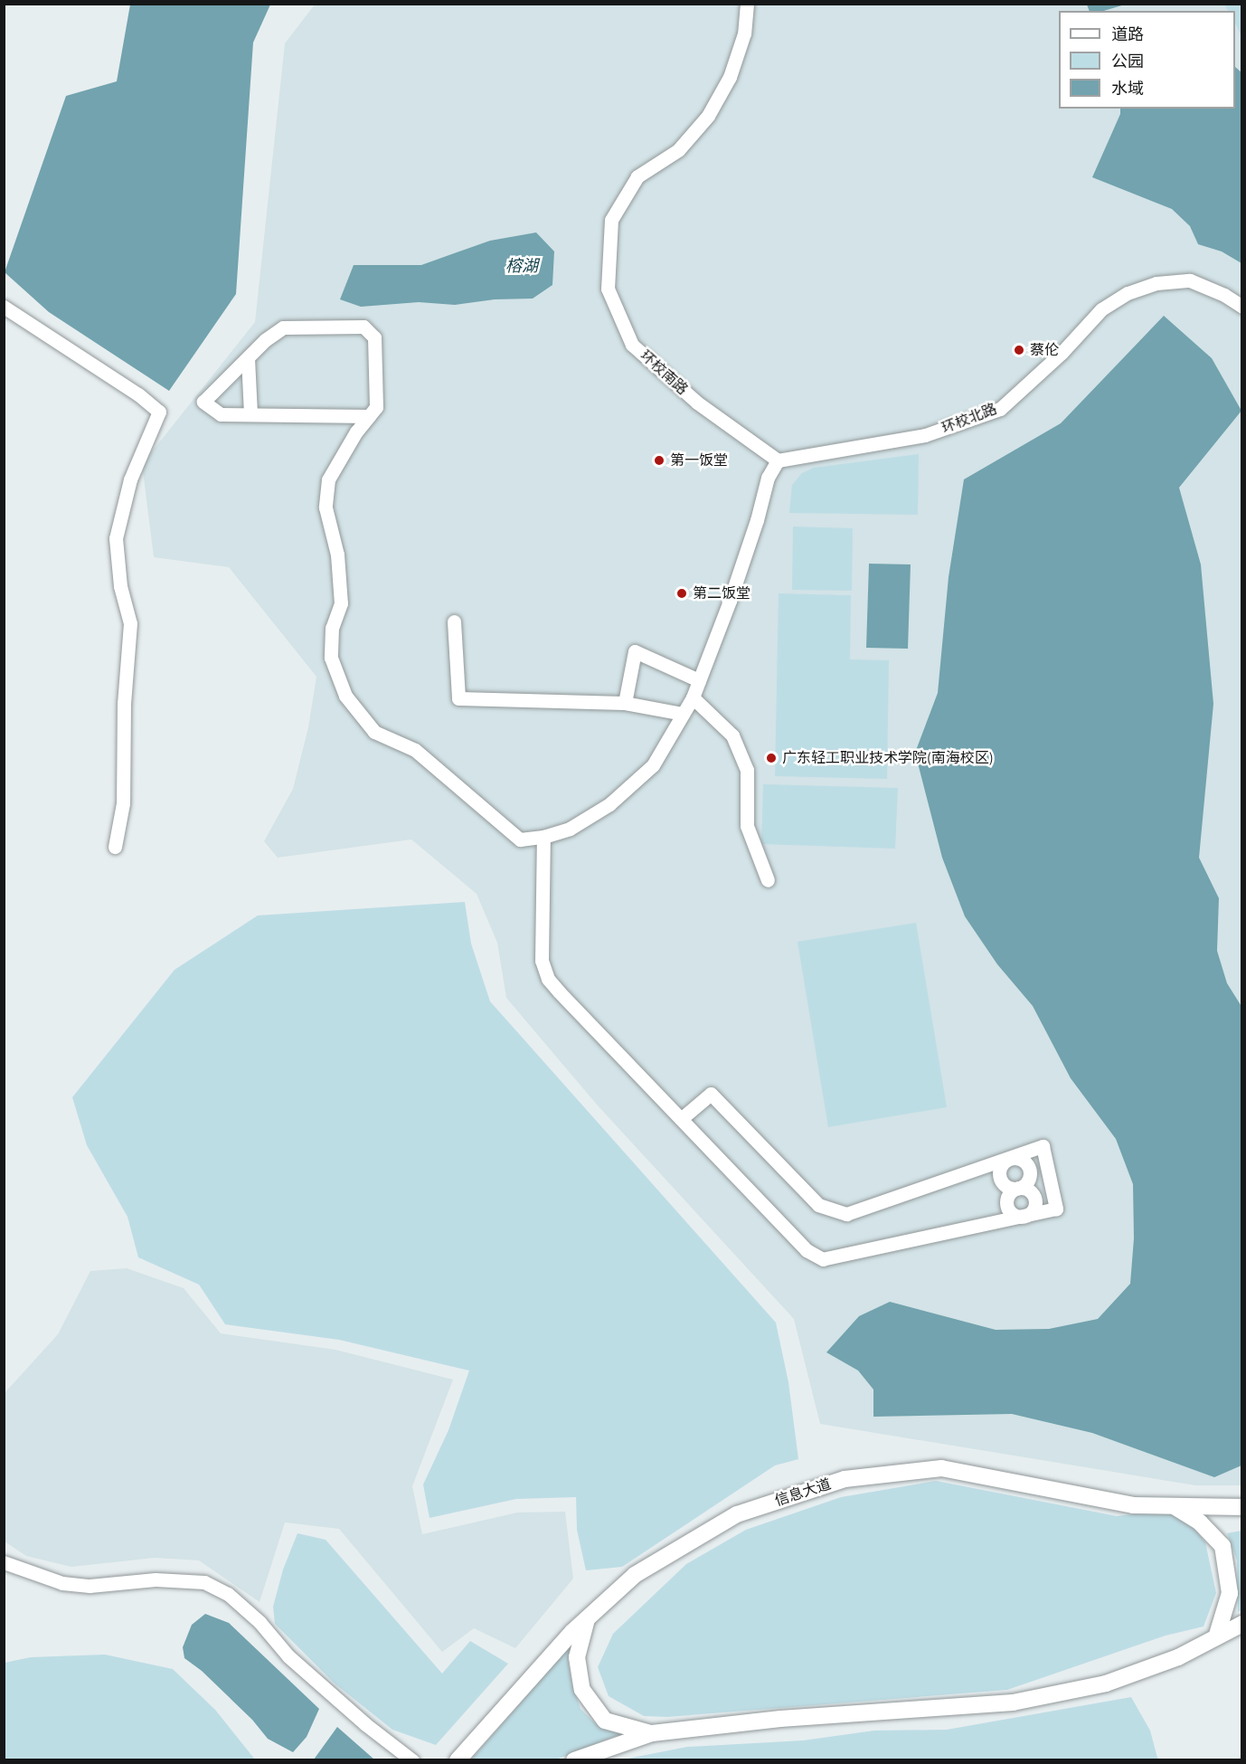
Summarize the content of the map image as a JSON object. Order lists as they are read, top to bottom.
{
  "streets": {
    "main road": ["信息大道"],
    "street": ["环校南路", "环校北路"]
  },
  "crossings": [
    ["环校南路", "环校北路"]
  ],
  "water": ["榕湖"],
  "places": [
    "蔡伦",
    "第一饭堂",
    "第二饭堂",
    "广东轻工职业技术学院(南海校区)"
  ],
  "legend": ["道路", "公园", "水域"]
}
